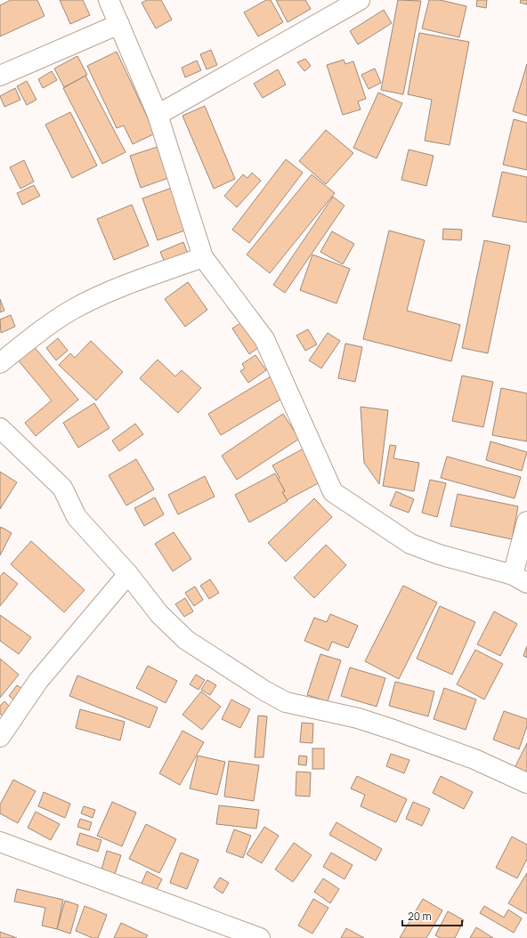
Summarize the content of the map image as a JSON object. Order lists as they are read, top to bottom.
{
  "scale_bar": "20 m"
}
